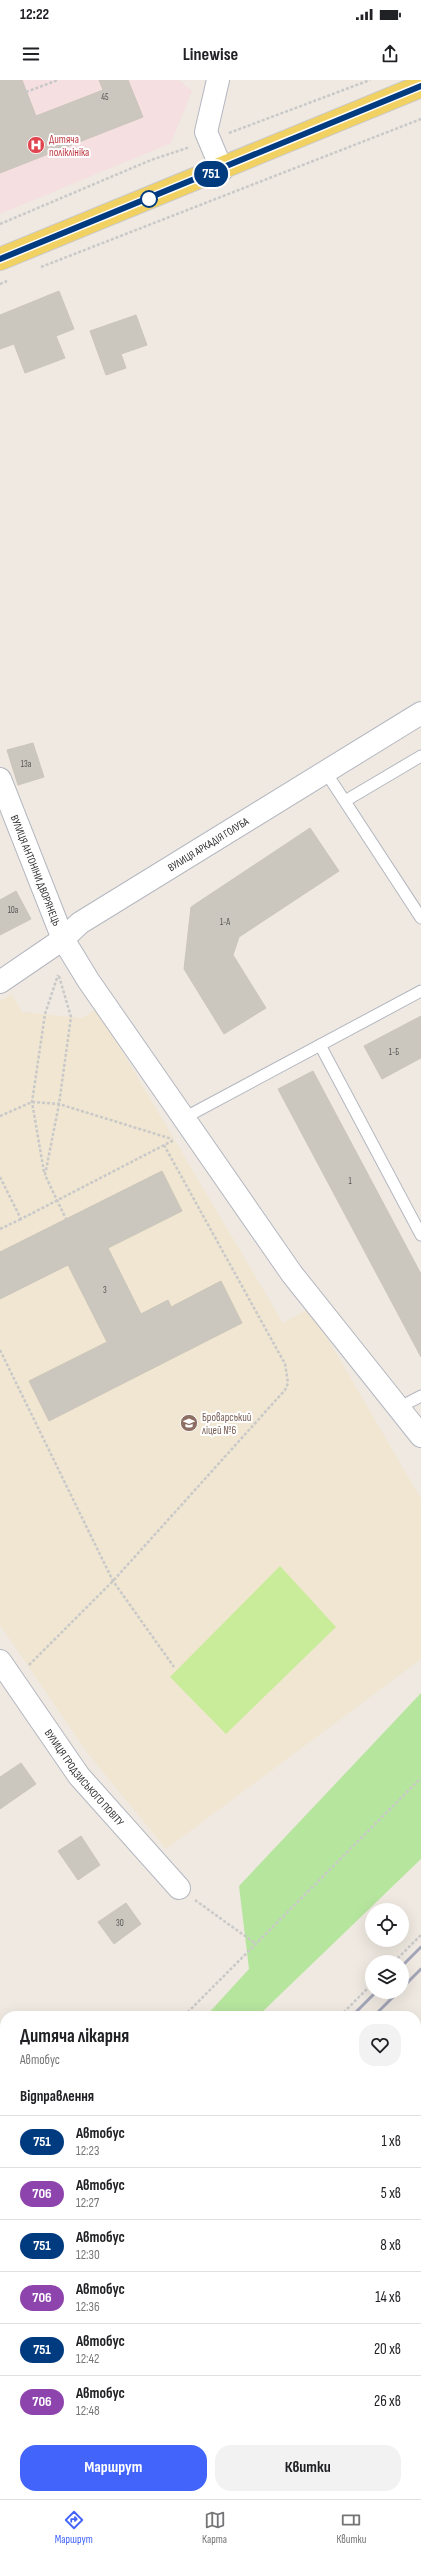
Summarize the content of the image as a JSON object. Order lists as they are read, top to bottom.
{
  "streets": {
    "street": ["ВУЛИЦЯ АРКАДІЯ ГОЛУБА", "ВУЛИЦЯ АНТОНІНИ ДВОРЯНЕЦЬ", "ВУЛИЦЯ ГРОДЗИСЬКОГО ПОВІТУ"]
  },
  "crossings": [
    ["ВУЛИЦЯ АРКАДІЯ ГОЛУБА", "ВУЛИЦЯ АНТОНІНИ ДВОРЯНЕЦЬ"]
  ],
  "places": {
    "hospital": ["Дитяча поліклініка"],
    "school or university": ["Броварський ліцей №6"]
  },
  "lines": ["bus line 751"],
  "house_numbers": [
    "45",
    "13а",
    "10а",
    "1-А",
    "1-Б",
    "1",
    "3",
    "30"
  ],
  "page": {
    "status": "12:22",
    "header": "Linewise",
    "on_map": "751",
    "heading": [
      ["Дитяча лікарня", "Автобус"],
      "Відправлення"
    ],
    "list": [
      {
        "mark": "751",
        "name": "Автобус",
        "note": "12:23",
        "value": "1 хв"
      },
      {
        "mark": "706",
        "name": "Автобус",
        "note": "12:27",
        "value": "5 хв"
      },
      {
        "mark": "751",
        "name": "Автобус",
        "note": "12:30",
        "value": "8 хв"
      },
      {
        "mark": "706",
        "name": "Автобус",
        "note": "12:36",
        "value": "14 хв"
      },
      {
        "mark": "751",
        "name": "Автобус",
        "note": "12:42",
        "value": "20 хв"
      },
      {
        "mark": "706",
        "name": "Автобус",
        "note": "12:48",
        "value": "26 хв"
      }
    ],
    "buttons": ["Маршрут", "Квитки"],
    "tabs": ["Маршрут", "Карта", "Квитки"]
  }
}
